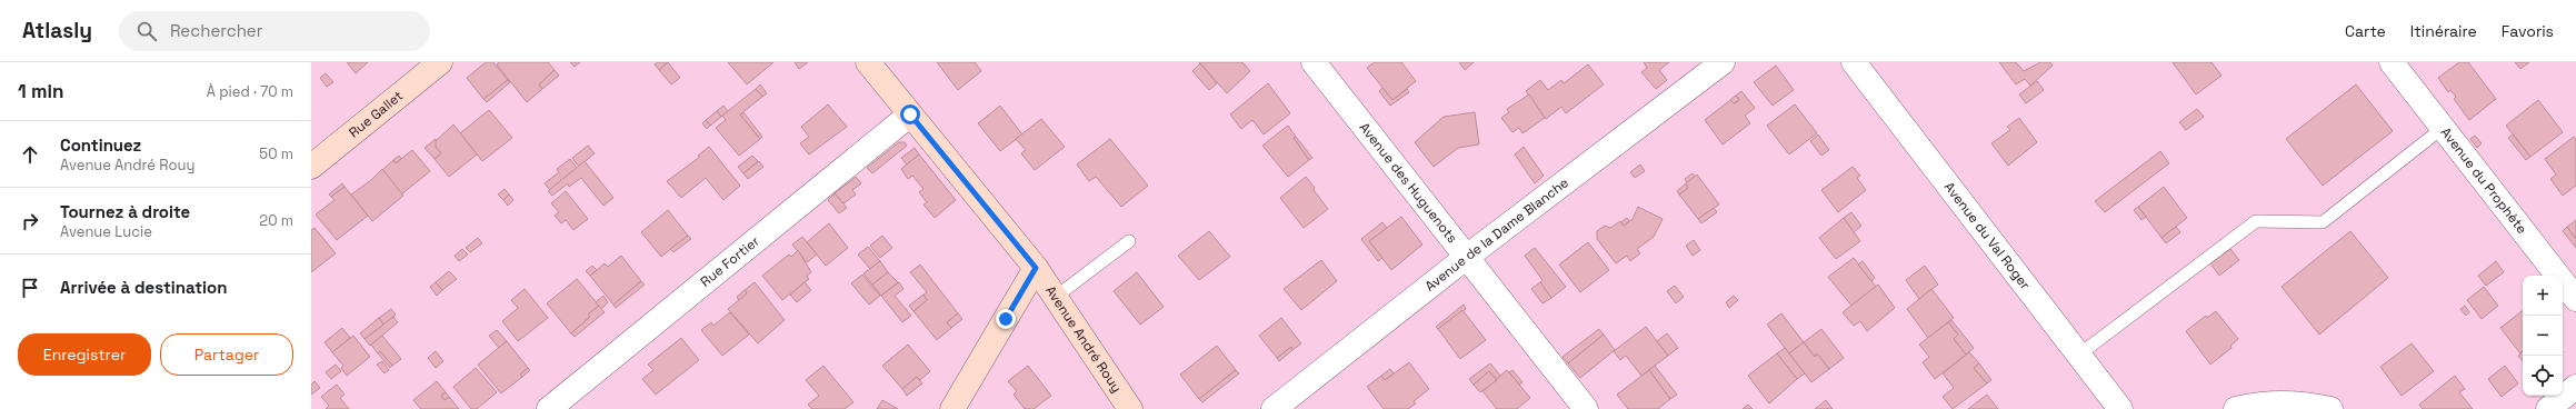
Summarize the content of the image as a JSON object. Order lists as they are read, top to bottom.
{
  "streets": {
    "main road": ["Rue Gallet", "Avenue André Rouy"],
    "street": [
      "Avenue du Prophète",
      "Avenue des Huguenots",
      "Avenue de la Dame Blanche",
      "Avenue du Val Roger",
      "Rue Fortier"
    ]
  },
  "crossings": [
    ["Avenue des Huguenots", "Avenue de la Dame Blanche"],
    ["Rue Fortier", "Avenue André Rouy"]
  ],
  "page": {
    "header": "Atlasly",
    "search": "Rechercher",
    "nav": ["Carte", "Itinéraire", "Favoris"],
    "heading": ["1 min", "À pied · 70 m"],
    "list": [
      ["Continuez", "Avenue André Rouy", "50 m"],
      ["Tournez à droite", "Avenue Lucie", "20 m"],
      "Arrivée à destination"
    ],
    "map_buttons": ["+", "−"],
    "buttons": ["Enregistrer", "Partager"]
  }
}
